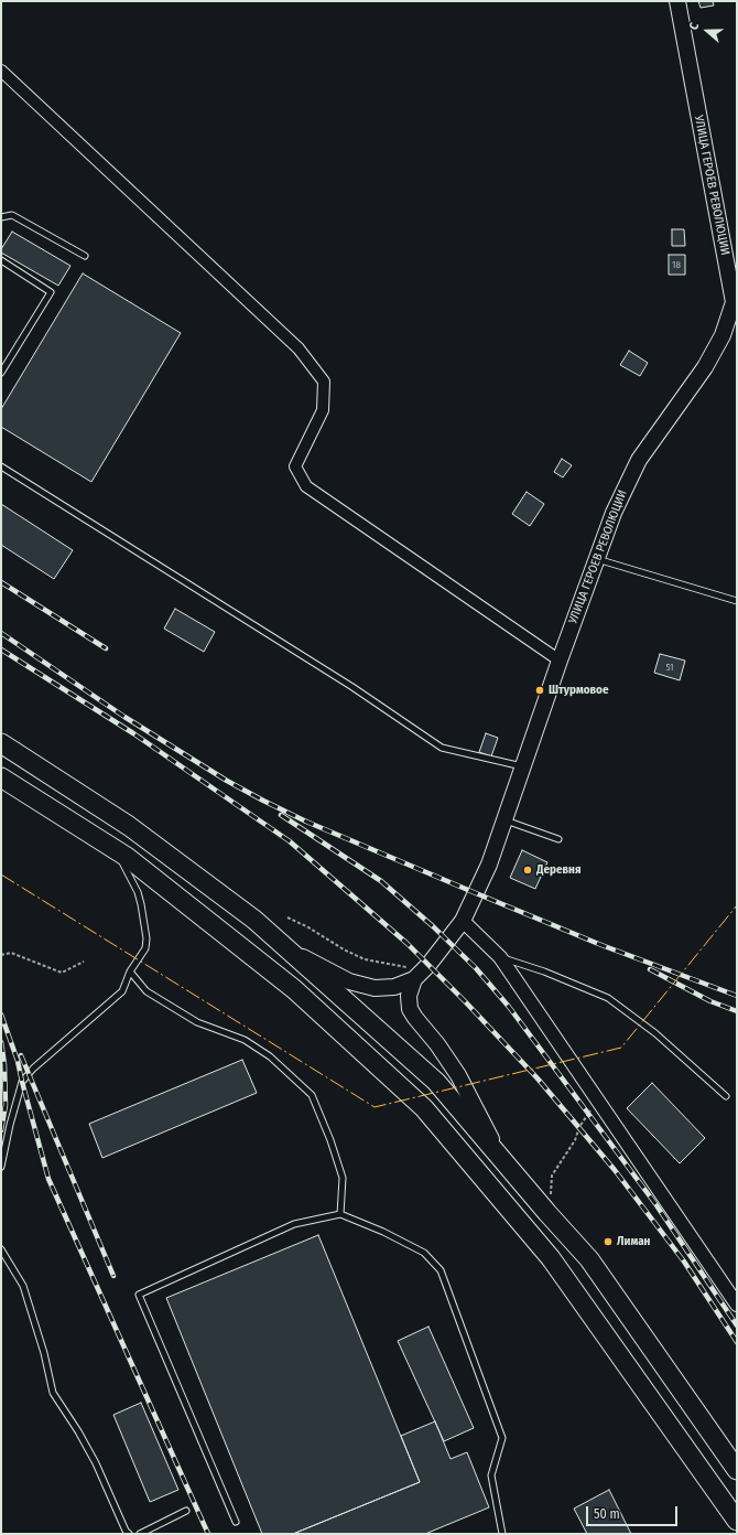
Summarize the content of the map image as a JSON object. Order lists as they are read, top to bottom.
{
  "streets": {
    "main road": ["УЛИЦА ГЕРОЕВ РЕВОЛЮЦИИ"]
  },
  "places": ["Штурмовое", "Деревня", "Лиман"],
  "house_numbers": ["18", "51"],
  "scale_bar": "50 m",
  "north": "left"
}
